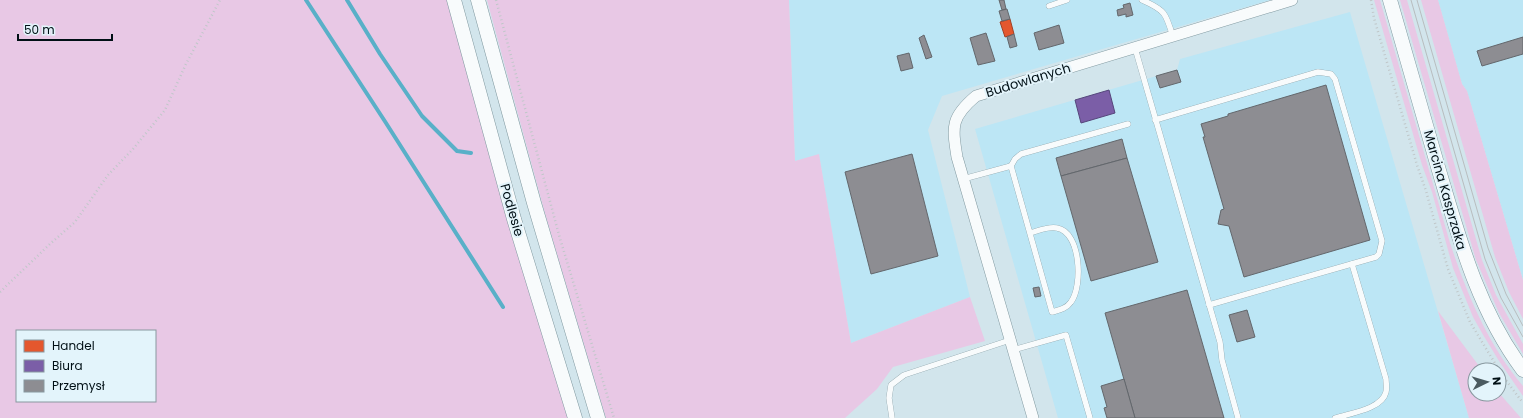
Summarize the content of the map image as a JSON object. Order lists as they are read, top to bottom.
{
  "streets": {
    "street": ["Budowlanych", "Marcina Kasprzaka", "Podlesie"]
  },
  "legend": ["Handel", "Biura", "Przemysł"],
  "scale_bar": "50 m",
  "north": "right"
}
